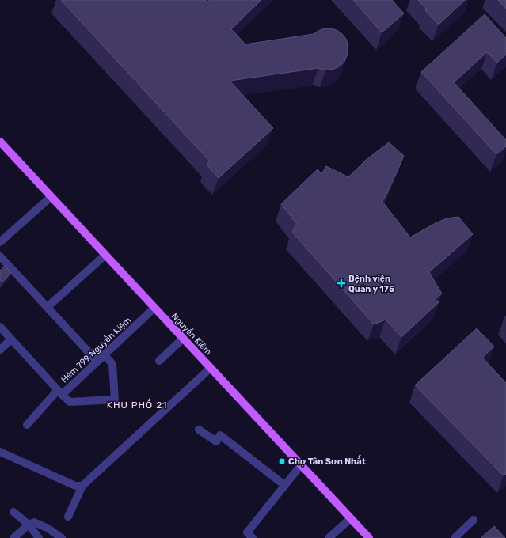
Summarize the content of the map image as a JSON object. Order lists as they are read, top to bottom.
{
  "streets": {
    "main road": ["Nguyễn Kiệm"],
    "street": ["Hẻm 799 Nguyễn Kiệm"]
  },
  "crossings": [
    ["Nguyễn Kiệm", "Hẻm 799 Nguyễn Kiệm"]
  ],
  "districts": ["KHU PHỐ 21"],
  "places": {
    "health": ["Bệnh viện Quân y 175"],
    "transit": ["Chợ Tân Sơn Nhất"]
  }
}
